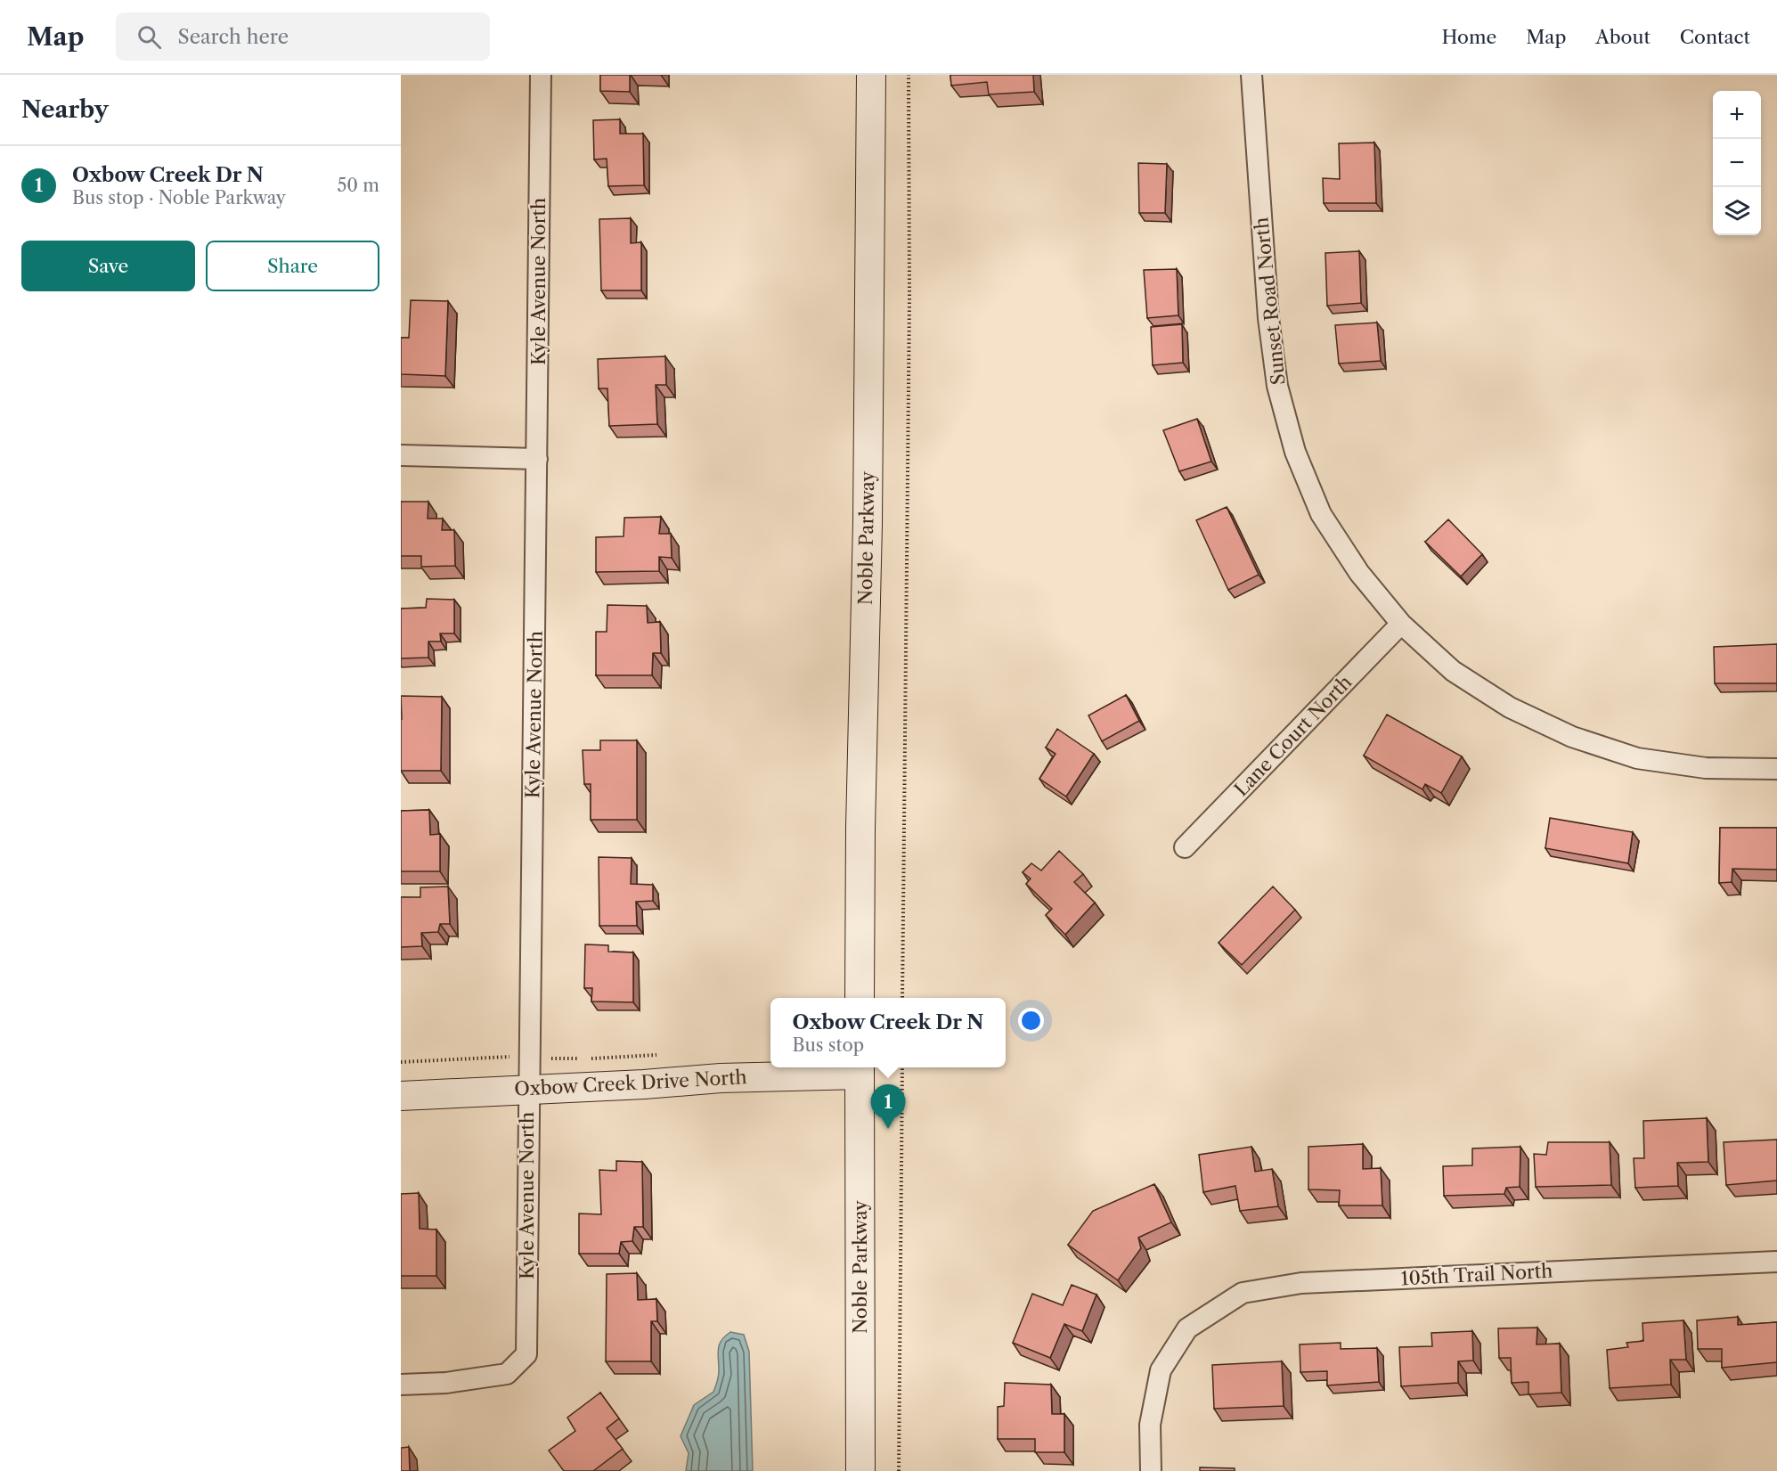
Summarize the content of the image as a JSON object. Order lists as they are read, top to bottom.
{
  "streets": {
    "main road": ["Noble Parkway", "Oxbow Creek Drive North"],
    "street": [
      "Kyle Avenue North",
      "Sunset Road North",
      "Lane Court North",
      "105th Trail North"
    ]
  },
  "crossings": [
    ["Kyle Avenue North", "Oxbow Creek Drive North"],
    ["Sunset Road North", "Lane Court North"],
    ["Noble Parkway", "Oxbow Creek Drive North"]
  ],
  "page": {
    "header": "Map",
    "search": "Search here",
    "nav": [
      "Home",
      "Map",
      "About",
      "Contact"
    ],
    "heading": "Nearby",
    "map_buttons": ["+", "−"],
    "list": [
      {
        "mark": "1",
        "name": "Oxbow Creek Dr N",
        "note": "Bus stop · Noble Parkway",
        "value": "50 m"
      }
    ],
    "buttons": ["Save", "Share"],
    "popup": ["Oxbow Creek Dr N", "Bus stop"],
    "pins": "1"
  }
}
